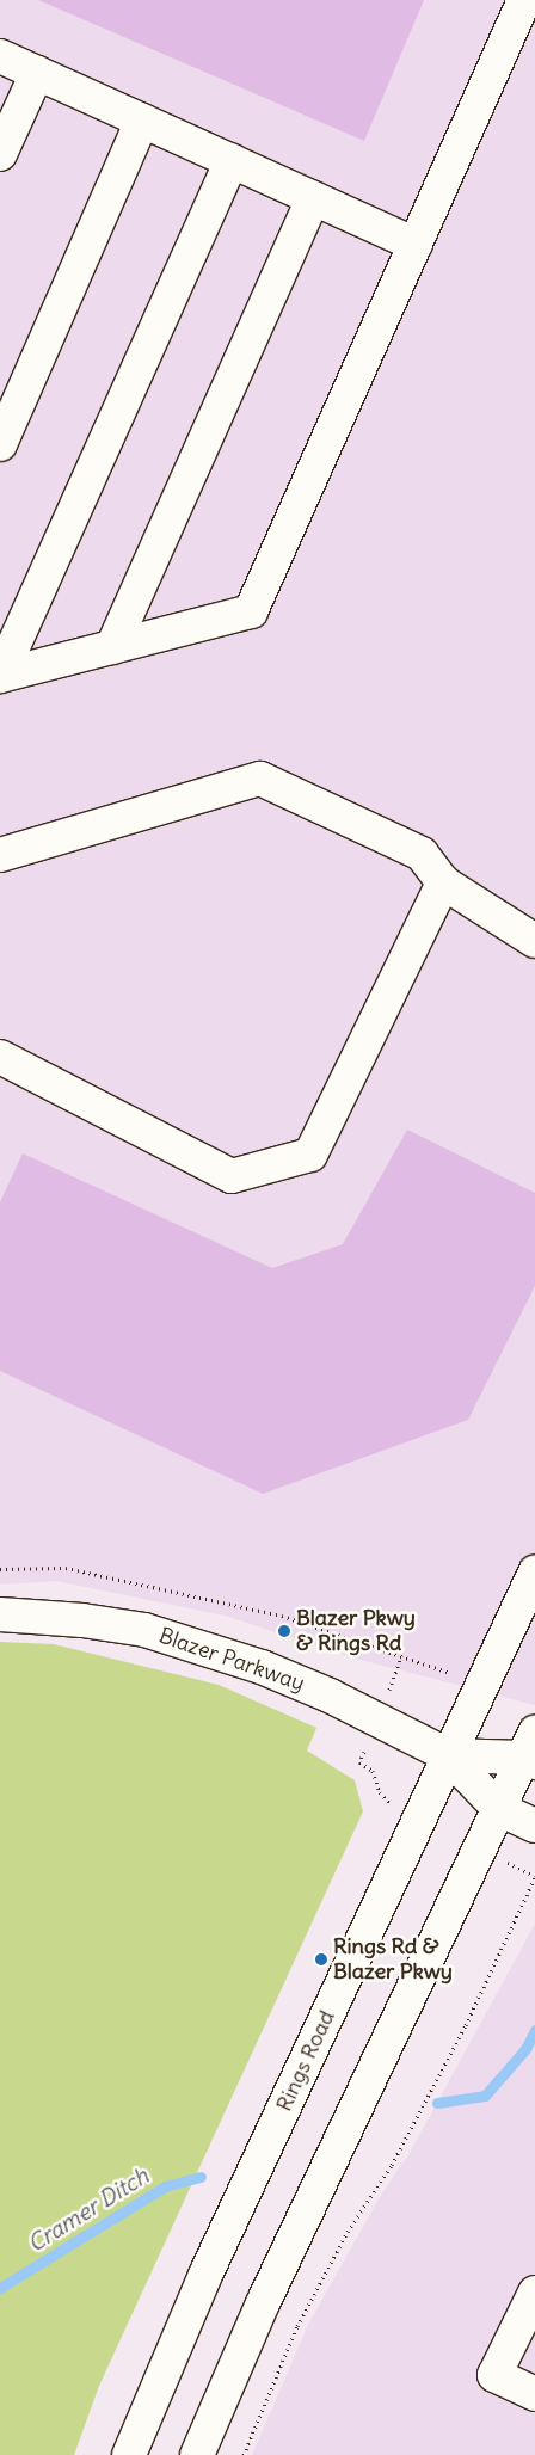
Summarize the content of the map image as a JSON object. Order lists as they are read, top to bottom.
{
  "streets": {
    "main road": ["Blazer Parkway", "Rings Road"]
  },
  "crossings": [
    ["Blazer Parkway", "Rings Road"]
  ],
  "water": ["Cramer Ditch"],
  "places": ["Blazer Pkwy & Rings Rd", "Rings Rd & Blazer Pkwy"]
}
